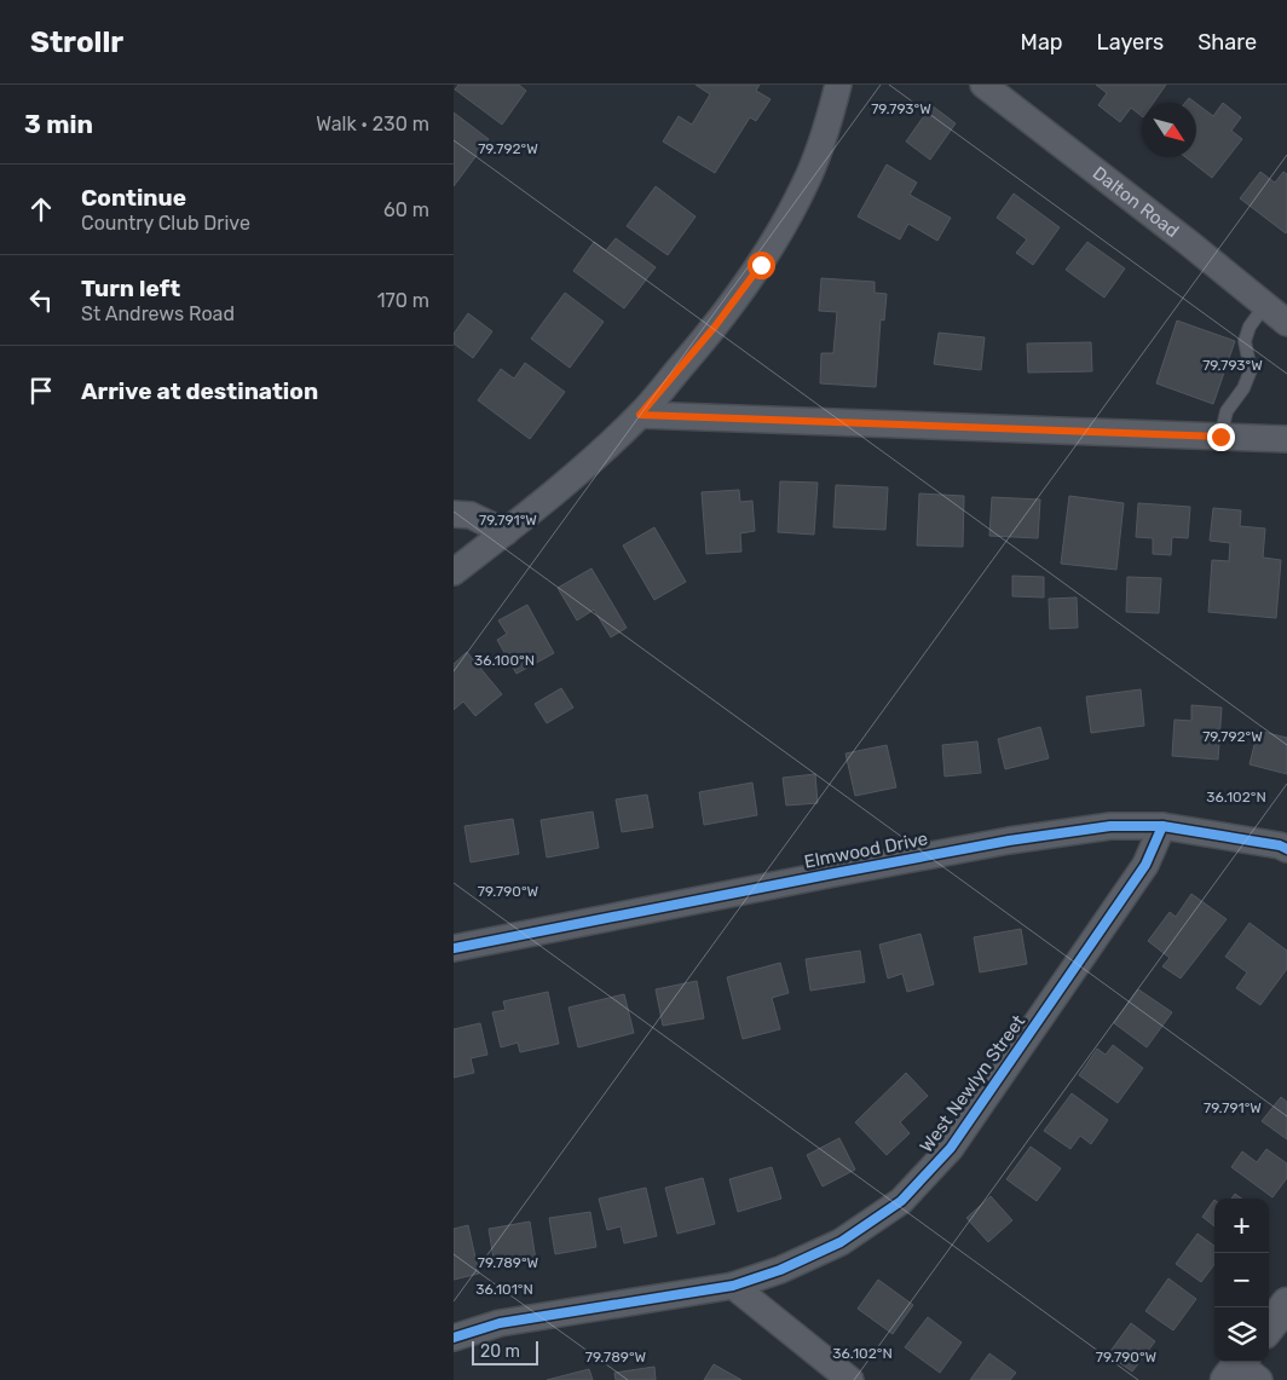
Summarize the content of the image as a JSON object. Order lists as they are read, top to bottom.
{
  "streets": {
    "street": ["Dalton Road", "Elmwood Drive", "West Newlyn Street"]
  },
  "crossings": [
    ["Elmwood Drive", "West Newlyn Street"]
  ],
  "scale_bar": "20 m",
  "north": "bottom right",
  "page": {
    "header": "Strollr",
    "nav": ["Map", "Layers", "Share"],
    "heading": ["3 min", "Walk · 230 m"],
    "list": [
      ["Continue", "Country Club Drive", "60 m"],
      ["Turn left", "St Andrews Road", "170 m"],
      "Arrive at destination"
    ],
    "map_buttons": ["+", "−"],
    "scale": "20 m"
  },
  "coordinates": [
    "79.793°W",
    "79.792°W",
    "79.791°W",
    "36.100°N",
    "36.102°N",
    "79.790°W",
    "79.789°W",
    "36.101°N"
  ]
}
